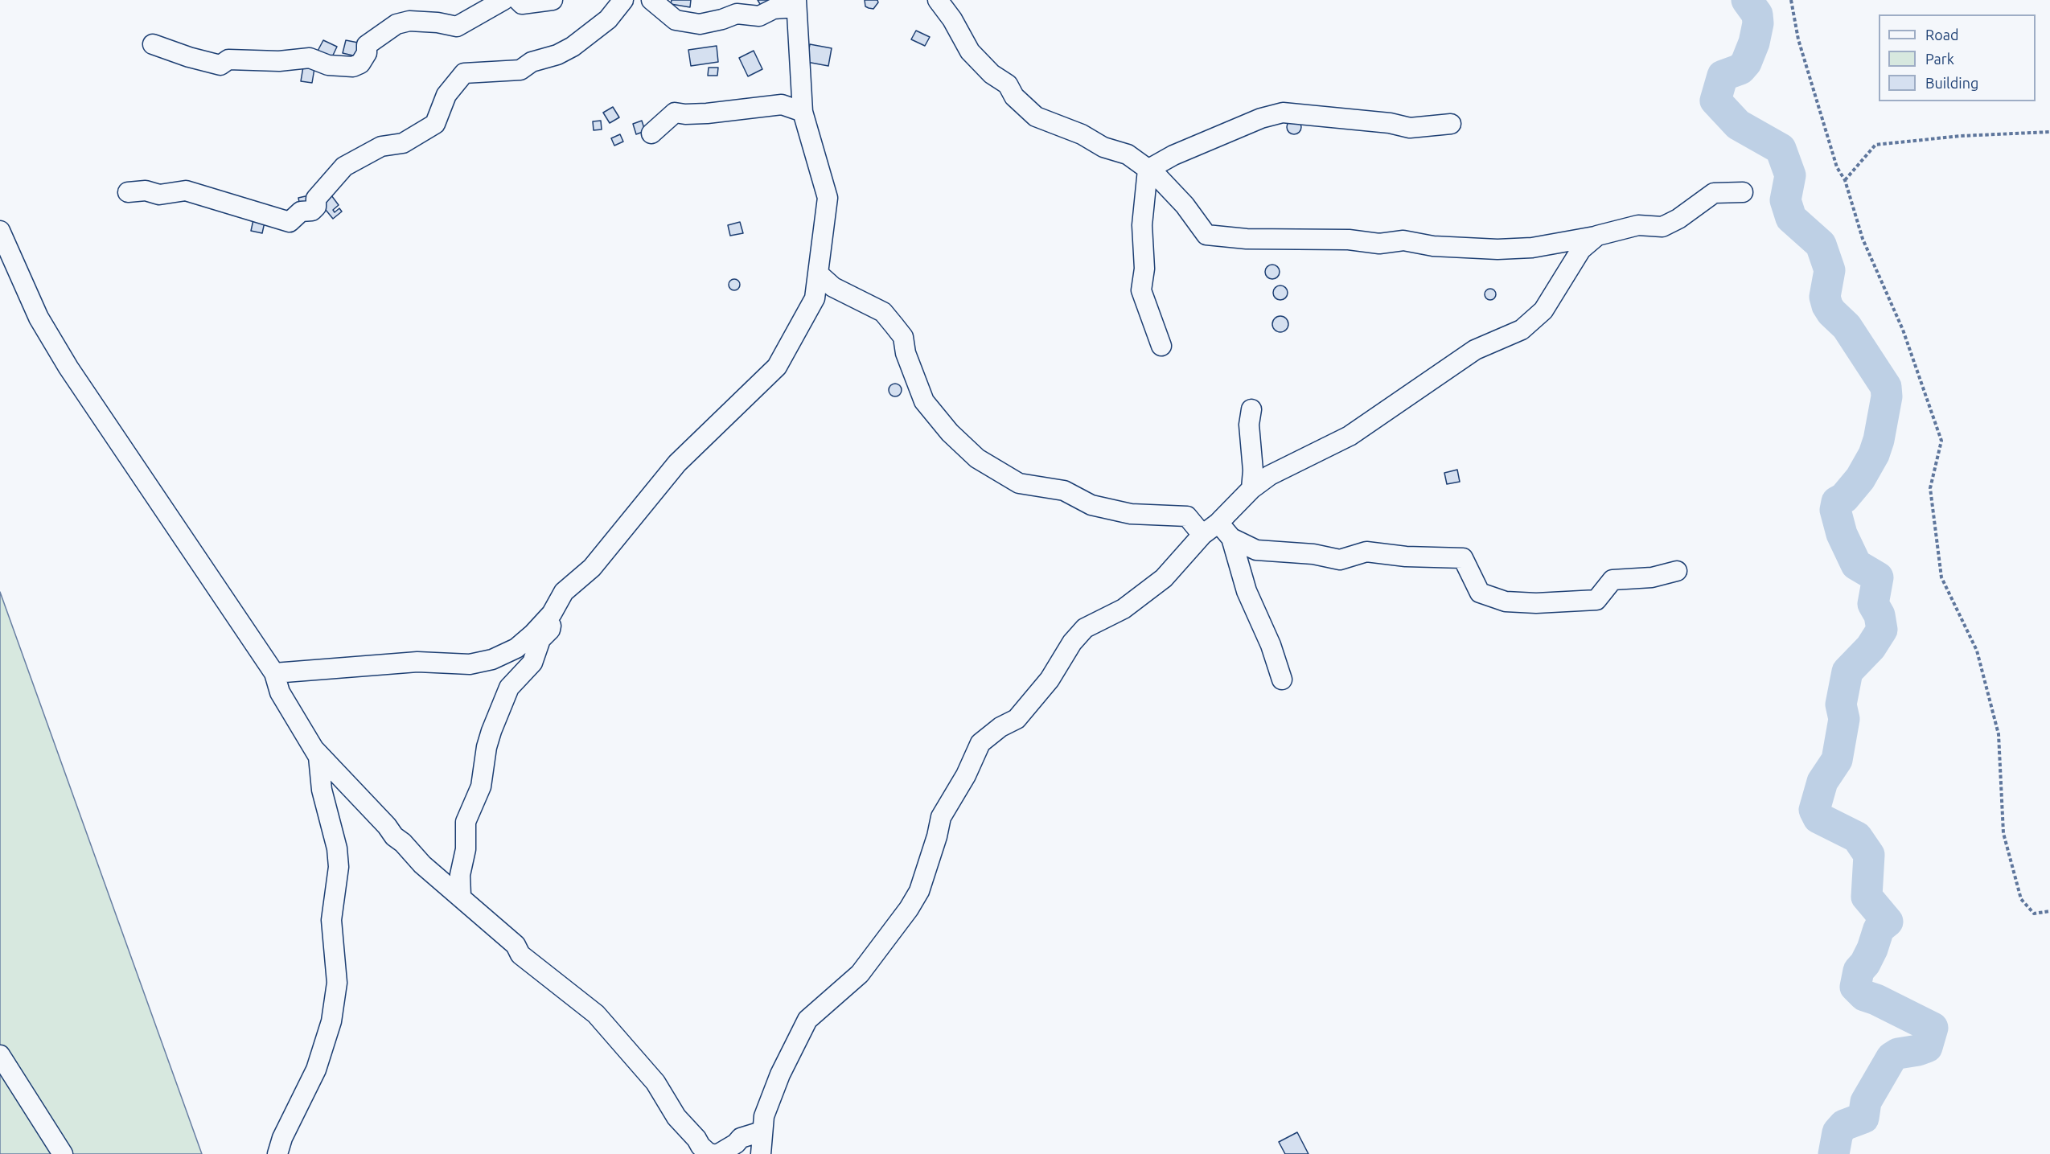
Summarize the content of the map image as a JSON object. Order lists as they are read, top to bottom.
{
  "legend": ["Road", "Park", "Building"]
}
